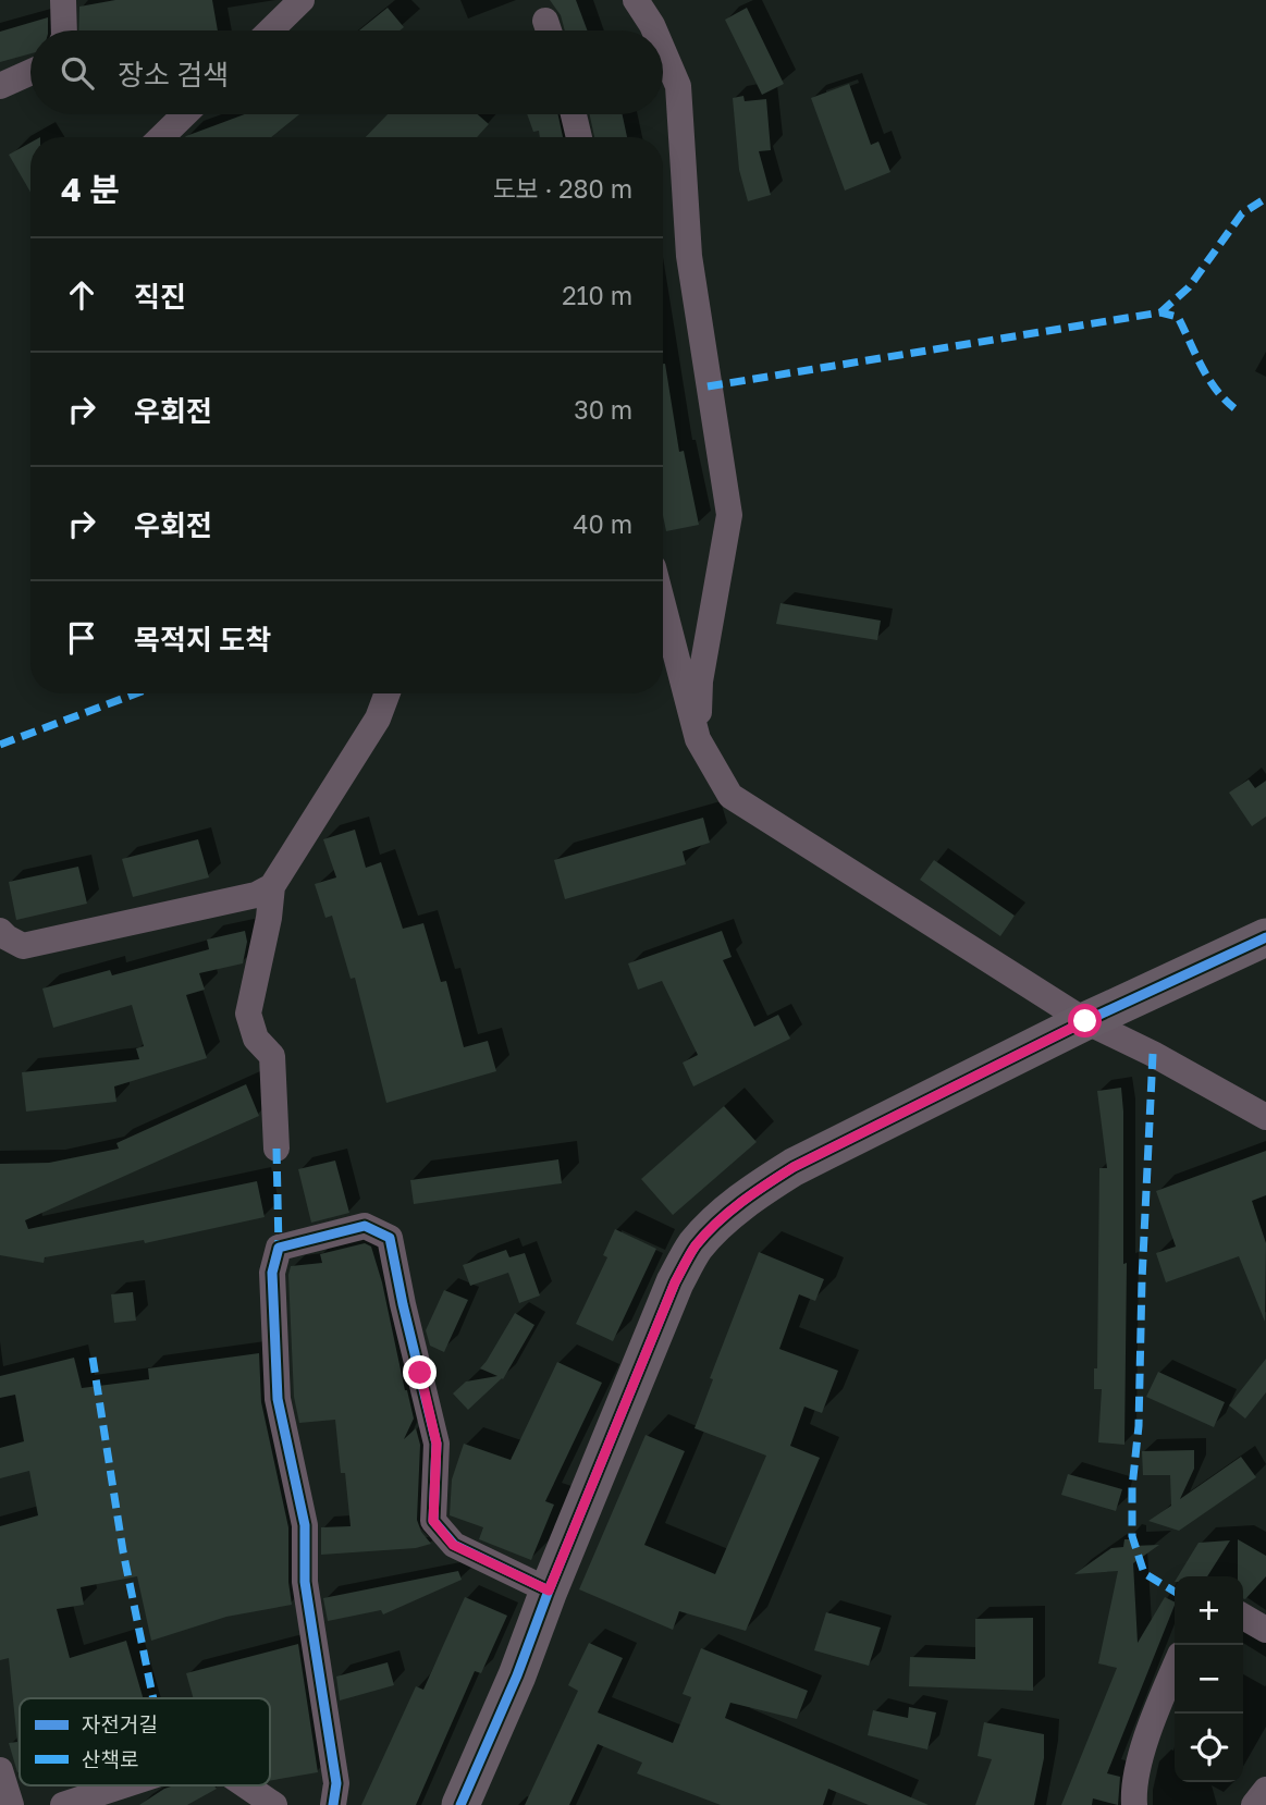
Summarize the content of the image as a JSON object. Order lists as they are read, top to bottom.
{
  "legend": ["자전거길", "산책로"],
  "page": {
    "search": "장소 검색",
    "heading": ["4 분", "도보 · 280 m"],
    "list": [
      ["직진", "210 m"],
      ["우회전", "30 m"],
      ["우회전", "40 m"],
      "목적지 도착"
    ],
    "map_buttons": ["+", "−"]
  }
}
